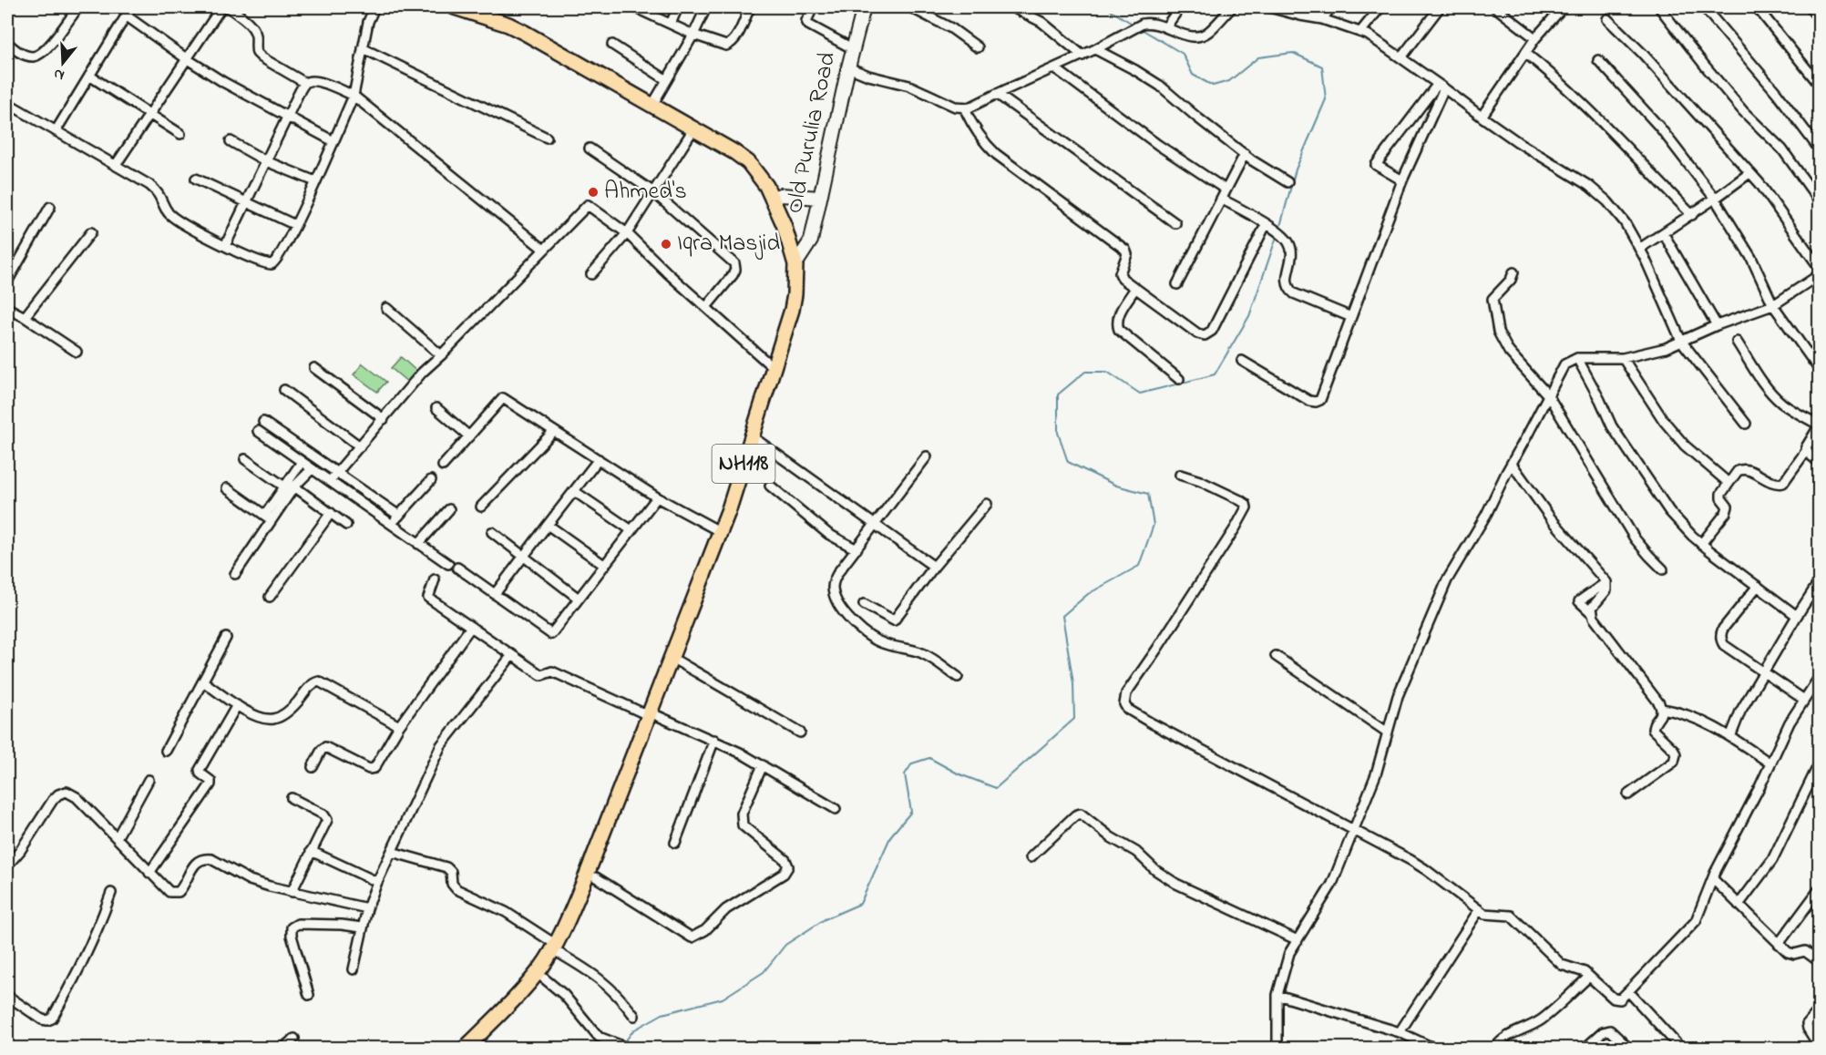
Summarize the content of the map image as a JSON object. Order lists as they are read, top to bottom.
{
  "streets": {
    "highway": ["NH118"],
    "main road": ["Old Purulia Road"]
  },
  "crossings": [
    ["Old Purulia Road", "NH118"]
  ],
  "places": ["Ahmed's", "Iqra Masjid"],
  "north": "bottom"
}
